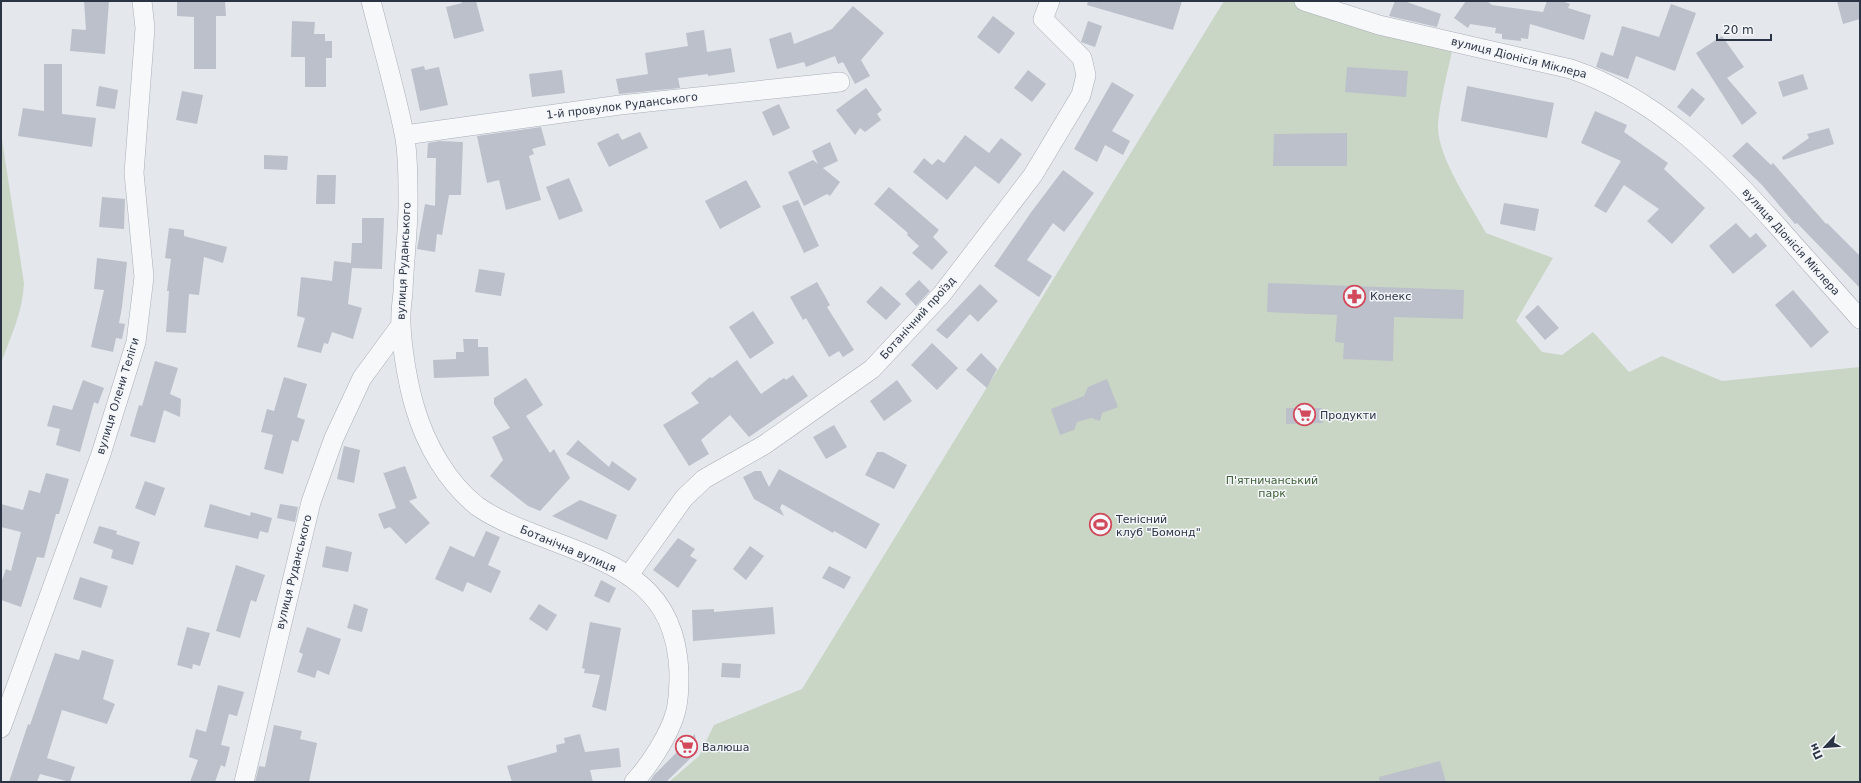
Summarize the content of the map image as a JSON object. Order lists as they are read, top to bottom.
{
  "streets": {
    "street": [
      "вулиця Діонісія Міклера",
      "1-й провулок Руданського",
      "вулиця Руданського",
      "Ботанічний проїзд",
      "вулиця Олени Теліги",
      "Ботанічна вулиця"
    ]
  },
  "crossings": [
    ["1-й провулок Руданського", "вулиця Руданського"],
    ["вулиця Руданського", "Ботанічна вулиця"],
    ["Ботанічний проїзд", "Ботанічна вулиця"]
  ],
  "parks": ["П'ятничанський парк"],
  "places": {
    "pharmacy": ["Конекс"],
    "supermarket": ["Продукти", "Валюша"],
    "sports": ["Тенісний клуб \"Бомонд\""]
  },
  "scale_bar": "20 m",
  "north": "bottom left"
}
